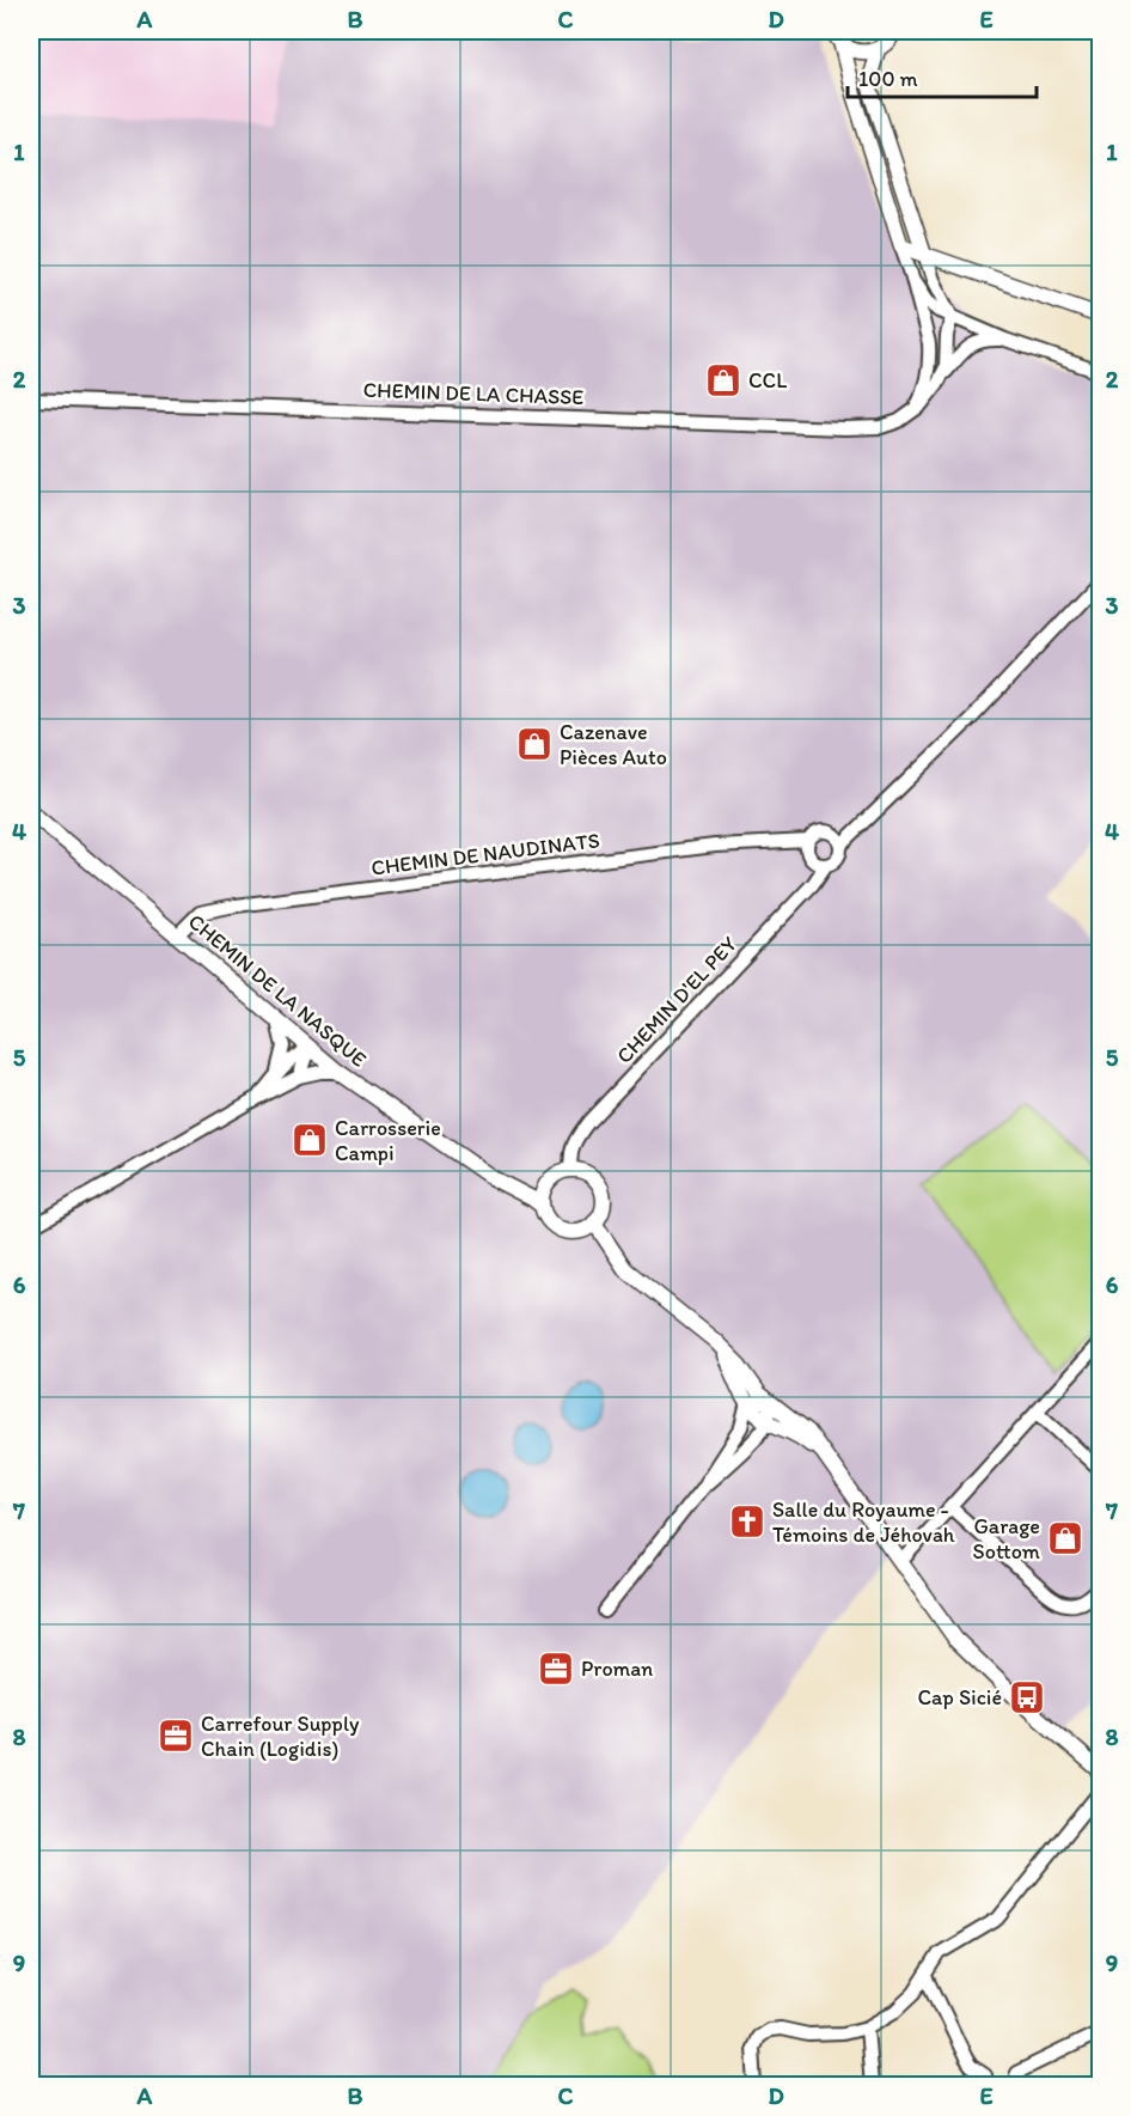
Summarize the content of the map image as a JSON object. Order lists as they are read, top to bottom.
{
  "streets": {
    "street": [
      "CHEMIN DE LA CHASSE",
      "CHEMIN DE NAUDINATS",
      "CHEMIN DE LA NASQUE",
      "CHEMIN D'EL PEY"
    ]
  },
  "crossings": [
    ["CHEMIN DE NAUDINATS", "CHEMIN DE LA NASQUE"],
    ["CHEMIN DE NAUDINATS", "CHEMIN D'EL PEY"],
    ["CHEMIN DE LA NASQUE", "CHEMIN D'EL PEY"]
  ],
  "places": {
    "shop": [
      "CCL",
      "Cazenave Pièces Auto",
      "Carrosserie Campi",
      "Garage Sottom"
    ],
    "church": ["Salle du Royaume - Témoins de Jéhovah"],
    "office": ["Proman", "Carrefour Supply Chain (Logidis)"],
    "bus stop": ["Cap Sicié"]
  },
  "scale_bar": "100 m",
  "grid": {
    "columns": [
      "A",
      "B",
      "C",
      "D",
      "E"
    ],
    "rows": [
      "1",
      "2",
      "3",
      "4",
      "5",
      "6",
      "7",
      "8",
      "9"
    ]
  }
}
